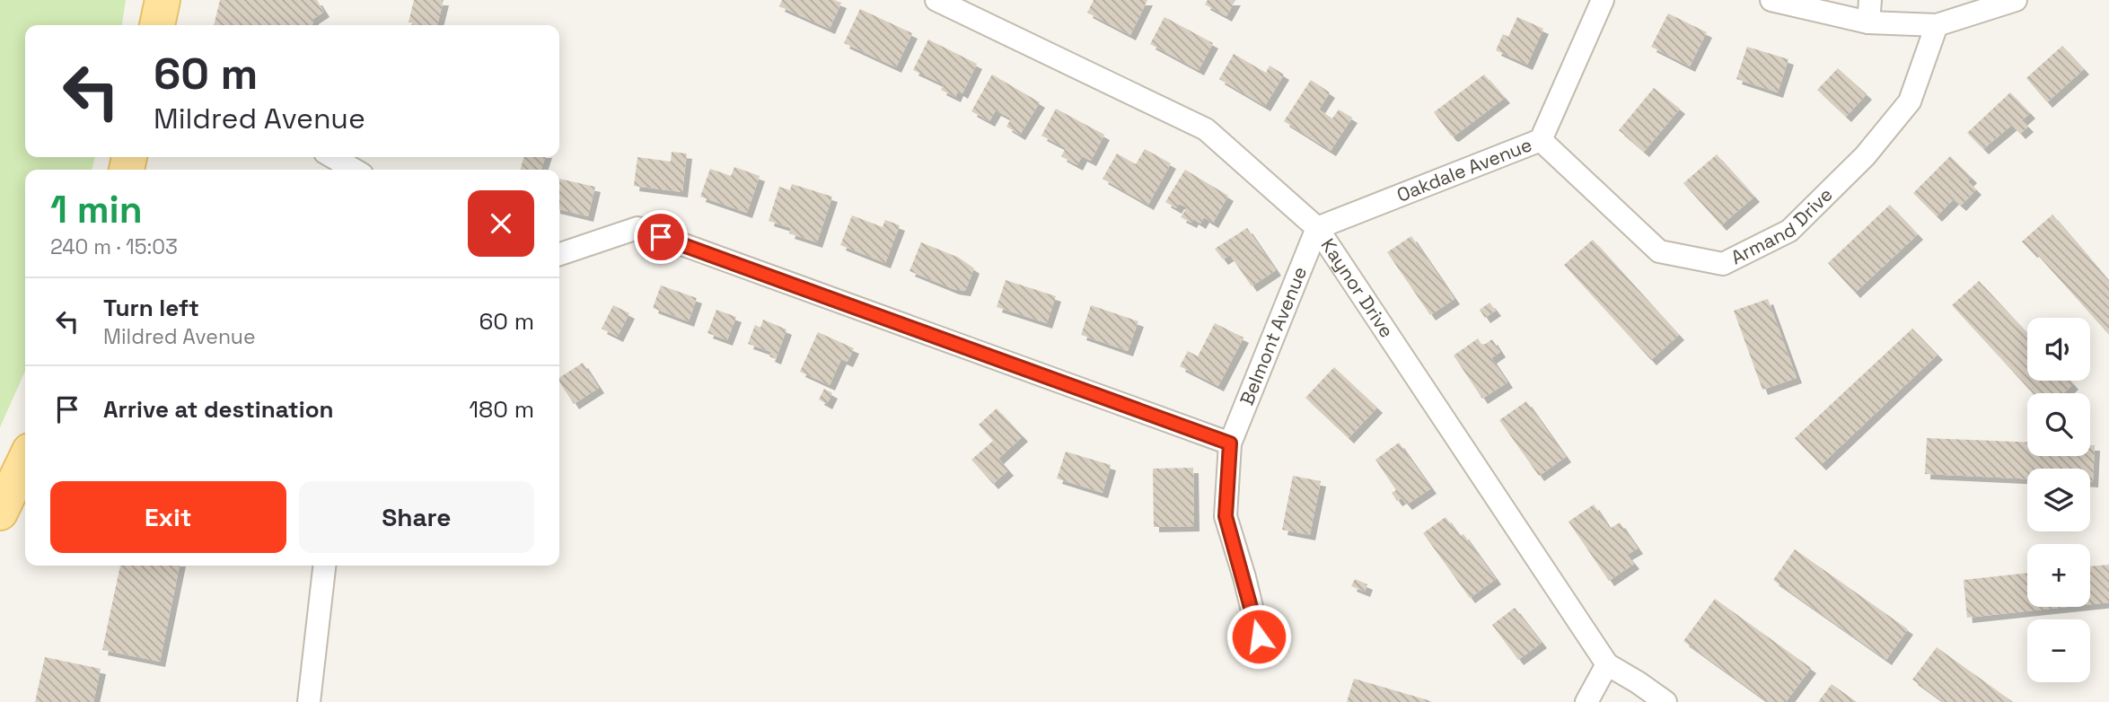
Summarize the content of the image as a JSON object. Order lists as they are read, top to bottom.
{
  "streets": {
    "street": [
      "Oakdale Avenue",
      "Armand Drive",
      "Kaynor Drive",
      "Belmont Avenue"
    ]
  },
  "crossings": [
    ["Oakdale Avenue", "Armand Drive"],
    ["Oakdale Avenue", "Kaynor Drive"],
    ["Oakdale Avenue", "Belmont Avenue"],
    ["Kaynor Drive", "Belmont Avenue"]
  ],
  "page": {
    "turn": ["60 m", "Mildred Avenue"],
    "heading": ["1 min", "240 m · 15:03"],
    "list": [
      {
        "name": "Turn left",
        "note": "Mildred Avenue",
        "value": "60 m"
      },
      {
        "name": "Arrive at destination",
        "value": "180 m"
      }
    ],
    "map_buttons": ["+", "−"],
    "buttons": ["Exit", "Share"]
  }
}
